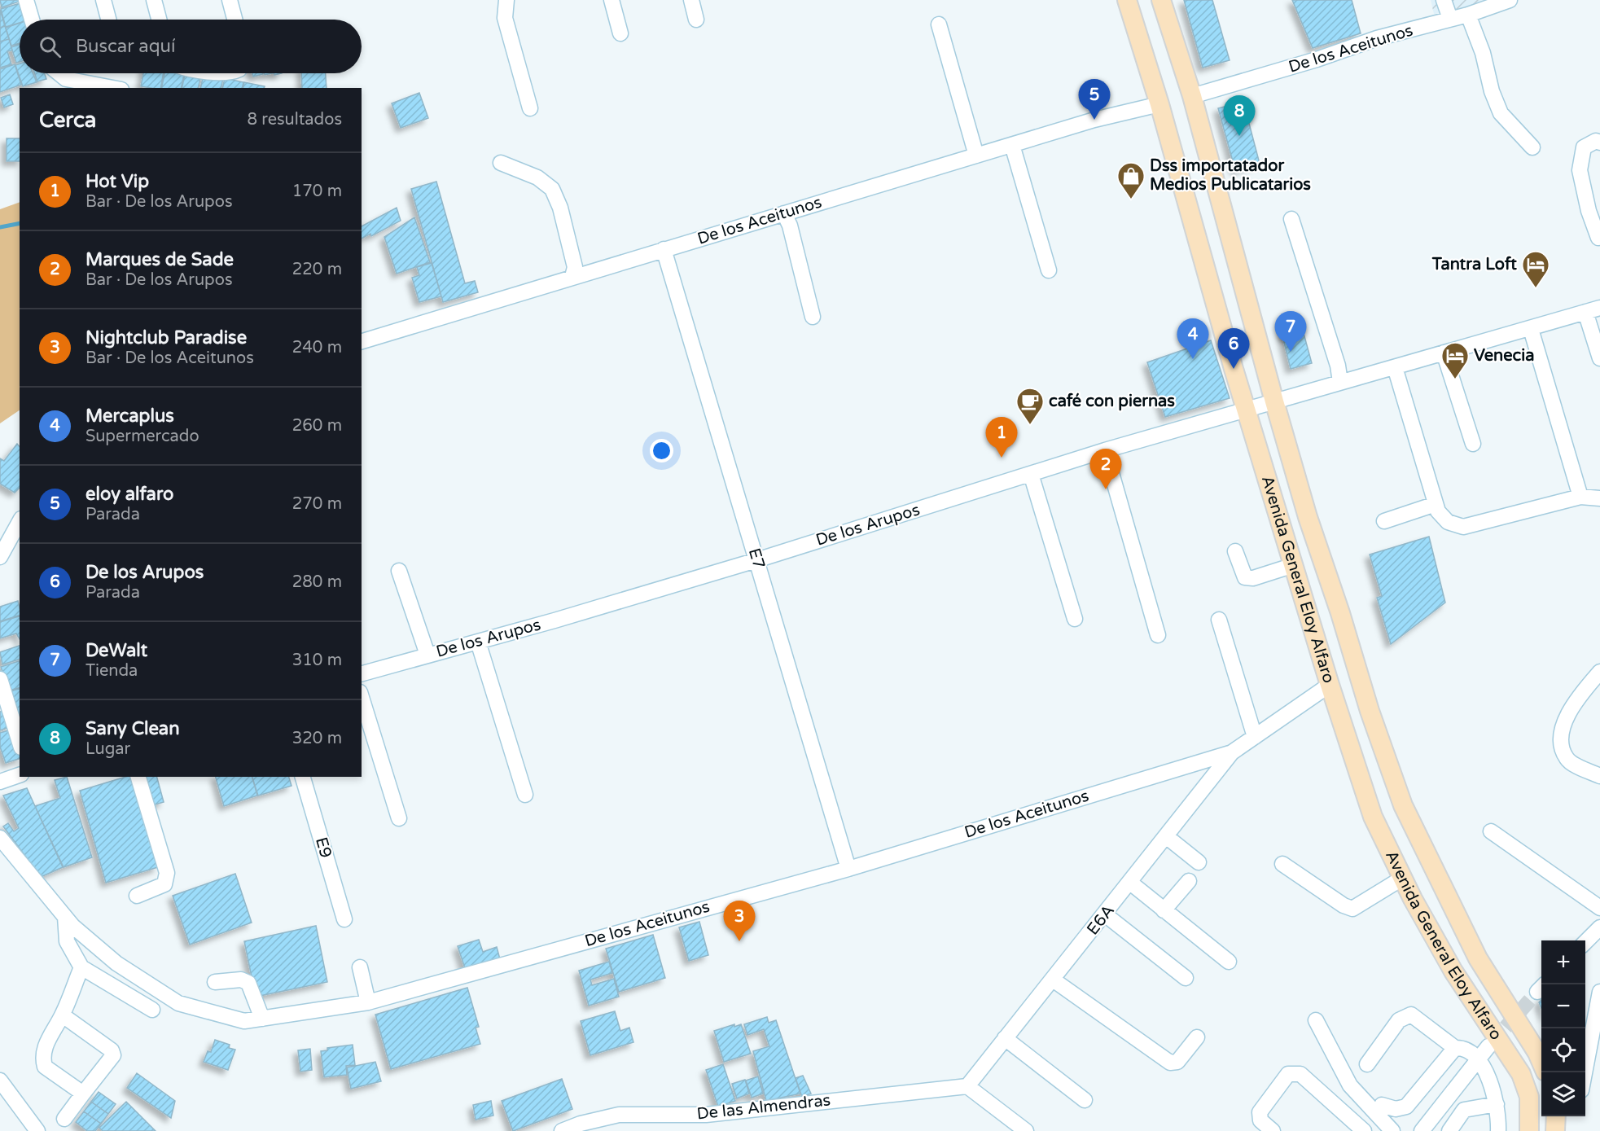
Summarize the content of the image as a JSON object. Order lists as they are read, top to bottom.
{
  "streets": {
    "main road": ["Avenida General Eloy Alfaro"],
    "street": [
      "De los Aceitunos",
      "De los Arupos",
      "E7",
      "E9",
      "E6A",
      "De las Almendras"
    ]
  },
  "crossings": [
    ["De los Aceitunos", "E7"],
    ["De los Aceitunos", "Avenida General Eloy Alfaro"],
    ["De los Aceitunos", "E6A"],
    ["De los Arupos", "E7"],
    ["De los Arupos", "Avenida General Eloy Alfaro"],
    ["E6A", "De las Almendras"]
  ],
  "places": {
    "shop": ["Dss importatador Medios Publicatarios"],
    "hotel": ["Tantra Loft", "Venecia"],
    "cafe": ["café con piernas"]
  },
  "page": {
    "search": "Buscar aquí",
    "pins": [
      "5",
      "8",
      "7",
      "4",
      "6",
      "1",
      "2",
      "3"
    ],
    "heading": ["Cerca", "8 resultados"],
    "list": [
      {
        "mark": "1",
        "name": "Hot Vip",
        "note": "Bar · De los Arupos",
        "value": "170 m"
      },
      {
        "mark": "2",
        "name": "Marques de Sade",
        "note": "Bar · De los Arupos",
        "value": "220 m"
      },
      {
        "mark": "3",
        "name": "Nightclub Paradise",
        "note": "Bar · De los Aceitunos",
        "value": "240 m"
      },
      {
        "mark": "4",
        "name": "Mercaplus",
        "note": "Supermercado",
        "value": "260 m"
      },
      {
        "mark": "5",
        "name": "eloy alfaro",
        "note": "Parada",
        "value": "270 m"
      },
      {
        "mark": "6",
        "name": "De los Arupos",
        "note": "Parada",
        "value": "280 m"
      },
      {
        "mark": "7",
        "name": "DeWalt",
        "note": "Tienda",
        "value": "310 m"
      },
      {
        "mark": "8",
        "name": "Sany Clean",
        "note": "Lugar",
        "value": "320 m"
      }
    ],
    "map_buttons": ["+", "−"]
  }
}
